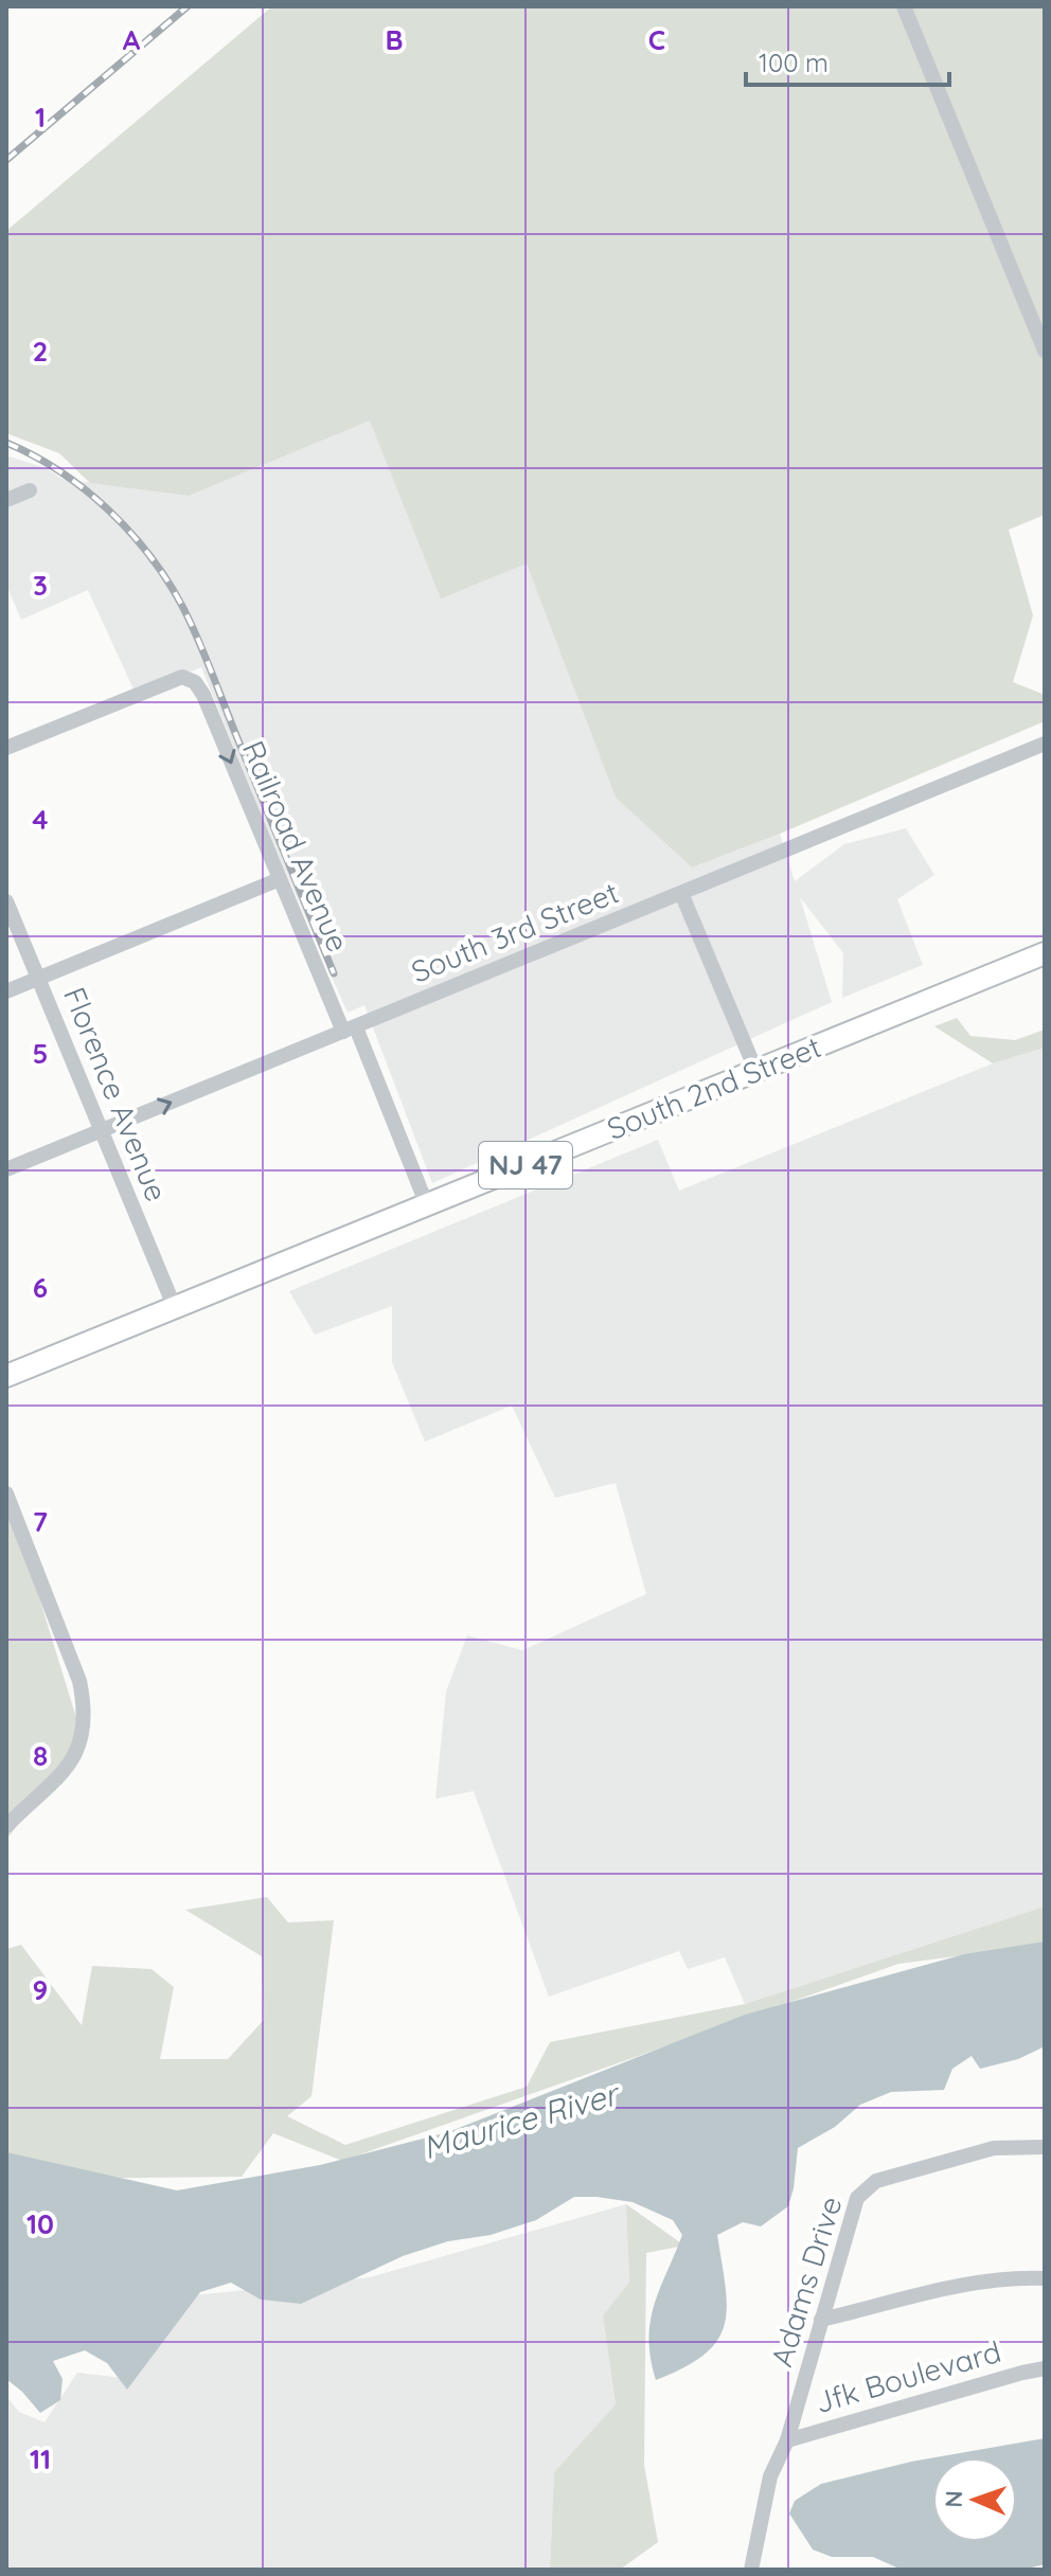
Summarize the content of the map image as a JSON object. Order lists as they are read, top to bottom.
{
  "streets": {
    "main road": ["South 2nd Street", "NJ 47"],
    "street": [
      "Railroad Avenue",
      "South 3rd Street",
      "Florence Avenue",
      "Adams Drive",
      "Jfk Boulevard"
    ]
  },
  "crossings": [
    ["Railroad Avenue", "South 3rd Street"],
    ["Railroad Avenue", "South 2nd Street"],
    ["South 3rd Street", "Florence Avenue"],
    ["South 2nd Street", "Florence Avenue"],
    ["Adams Drive", "Jfk Boulevard"]
  ],
  "water": ["Maurice River"],
  "scale_bar": "100 m",
  "north": "left",
  "grid": {
    "columns": ["A", "B", "C"],
    "rows": [
      "1",
      "2",
      "3",
      "4",
      "5",
      "6",
      "7",
      "8",
      "9",
      "10",
      "11"
    ]
  }
}
